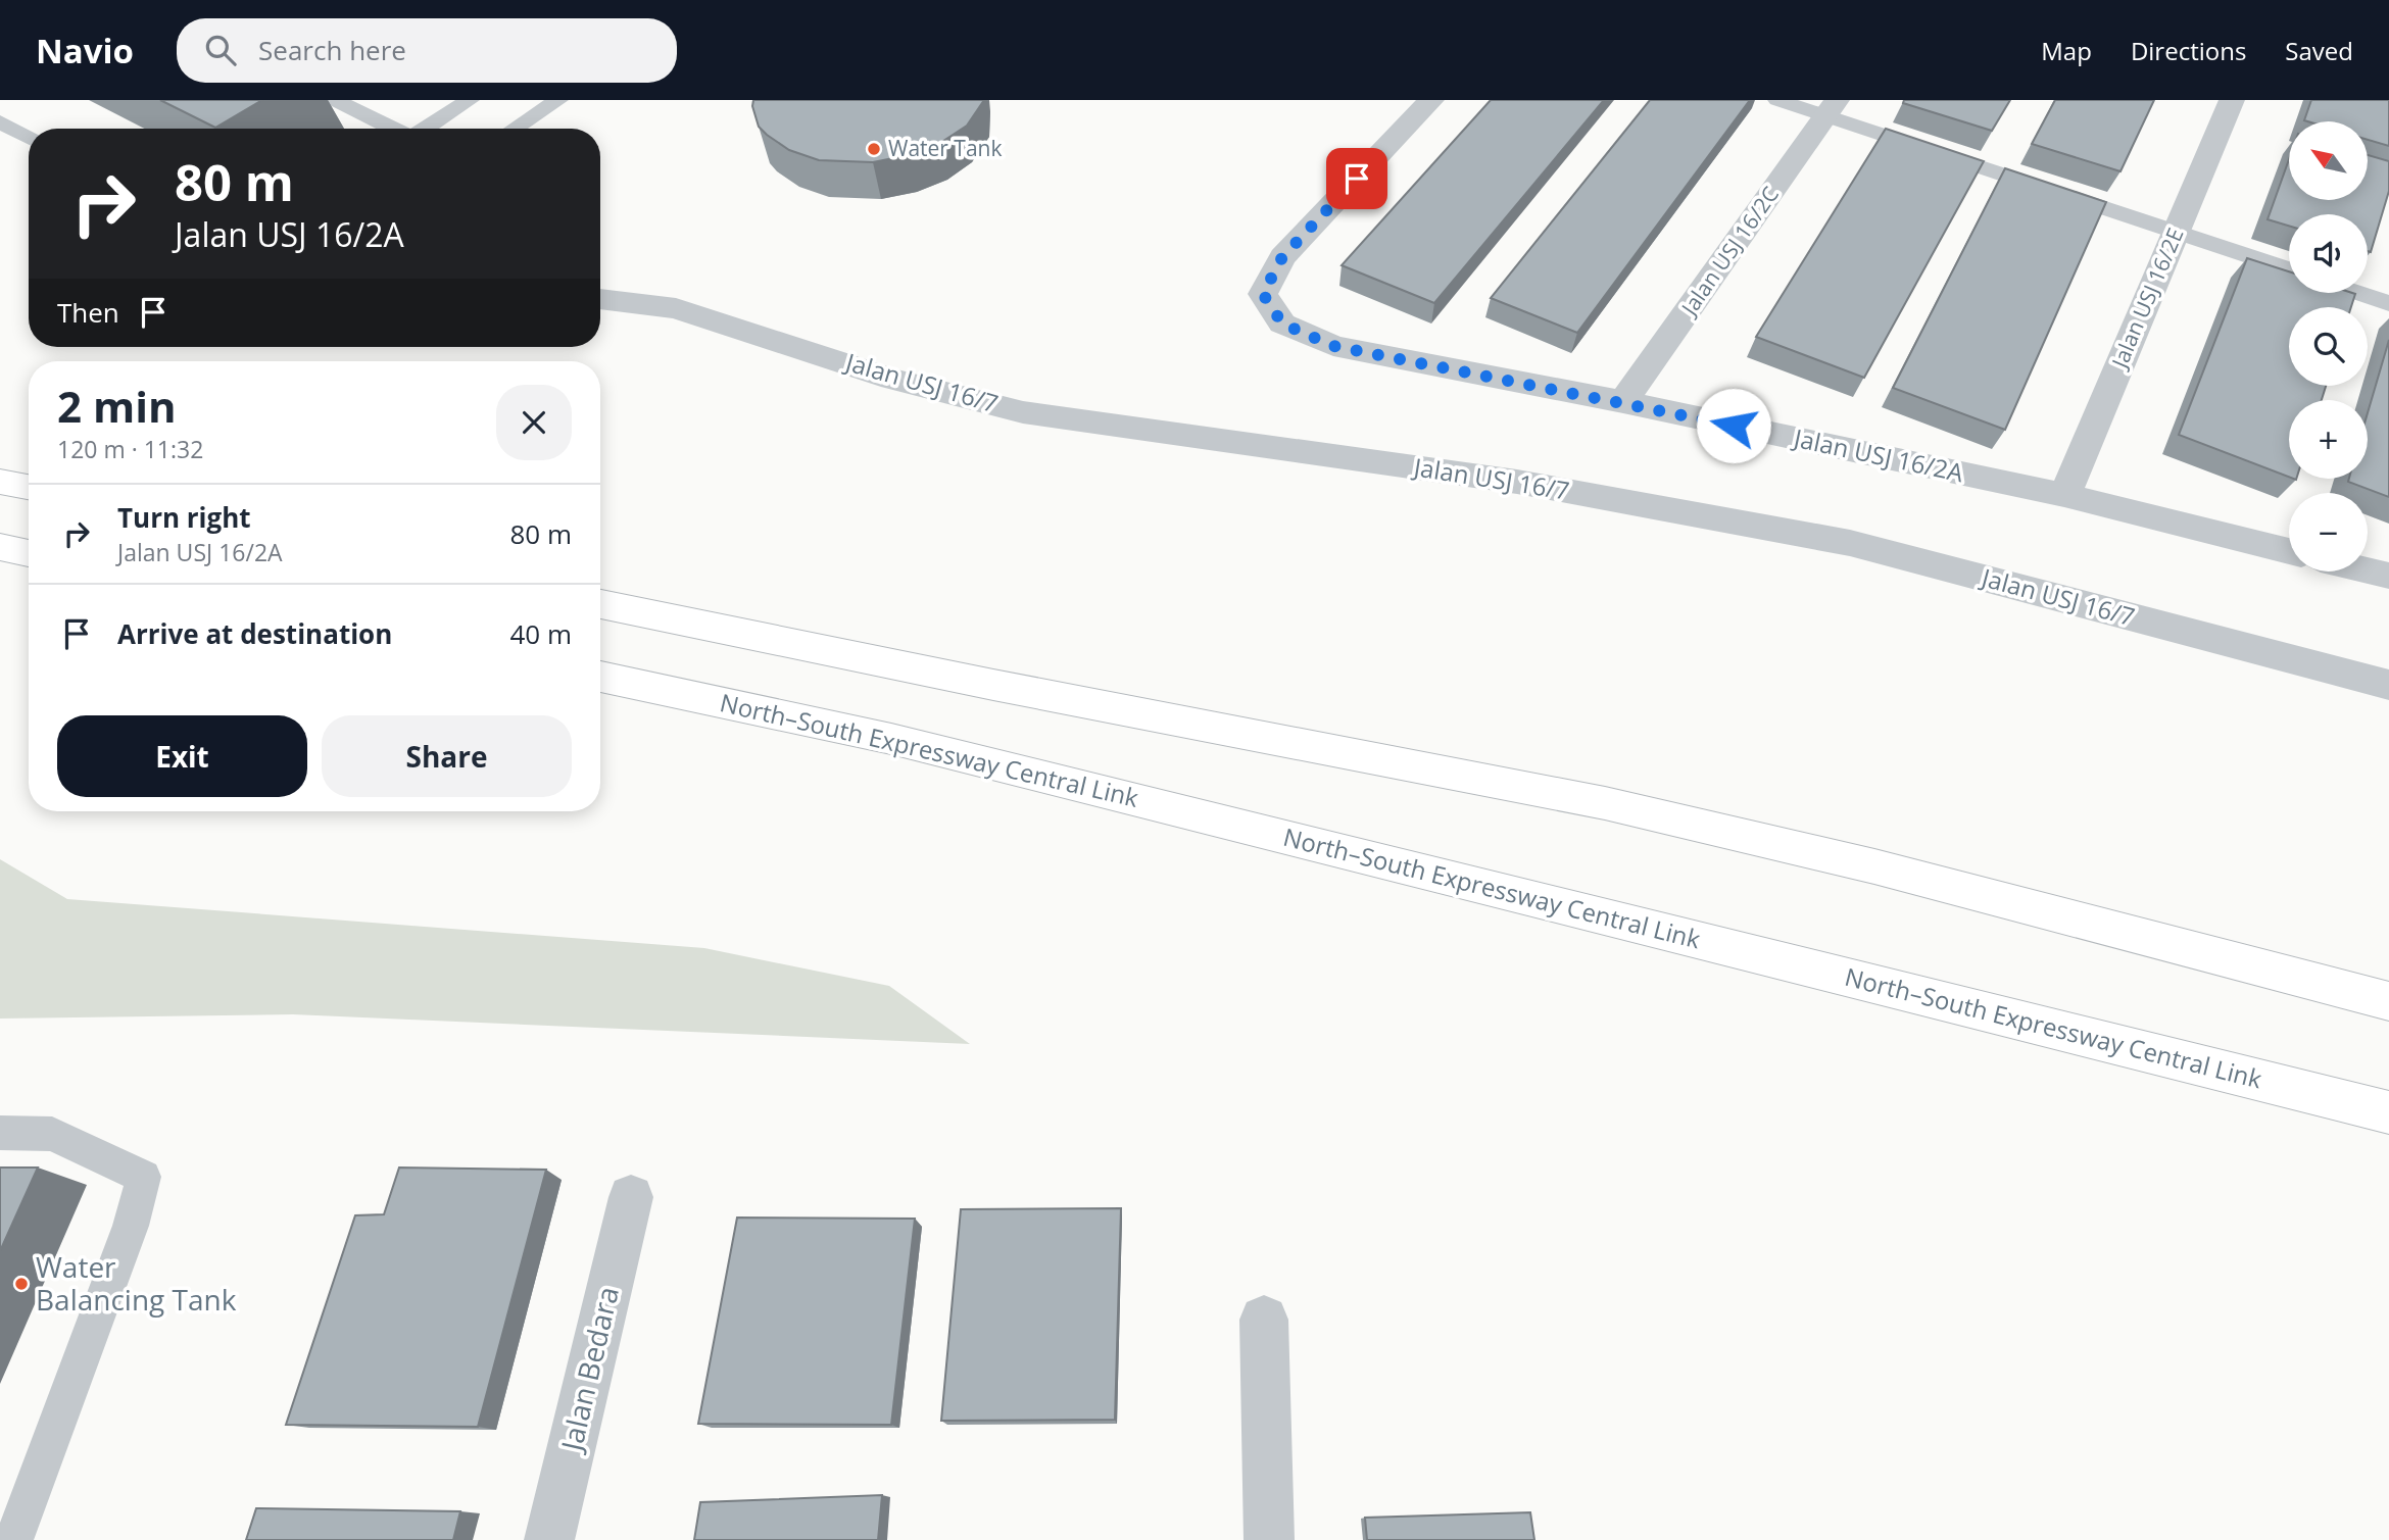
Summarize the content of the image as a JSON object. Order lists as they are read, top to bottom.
{
  "streets": {
    "highway": ["North–South Expressway Central Link"],
    "street": [
      "Jalan USJ 16/2C",
      "Jalan USJ 16/2E",
      "Jalan USJ 16/7",
      "Jalan USJ 16/2A",
      "Jalan Bedara"
    ]
  },
  "crossings": [
    ["Jalan USJ 16/2C", "Jalan USJ 16/2A"],
    ["Jalan USJ 16/2E", "Jalan USJ 16/2A"]
  ],
  "places": ["Water Tank", "Water Balancing Tank"],
  "north": "top left",
  "page": {
    "header": "Navio",
    "search": "Search here",
    "nav": ["Map", "Directions", "Saved"],
    "map_buttons": ["+", "−"],
    "turn": ["80 m", "Jalan USJ 16/2A"],
    "then": "Then",
    "heading": ["2 min", "120 m · 11:32"],
    "list": [
      {
        "name": "Turn right",
        "note": "Jalan USJ 16/2A",
        "value": "80 m"
      },
      {
        "name": "Arrive at destination",
        "value": "40 m"
      }
    ],
    "buttons": ["Exit", "Share"]
  }
}
